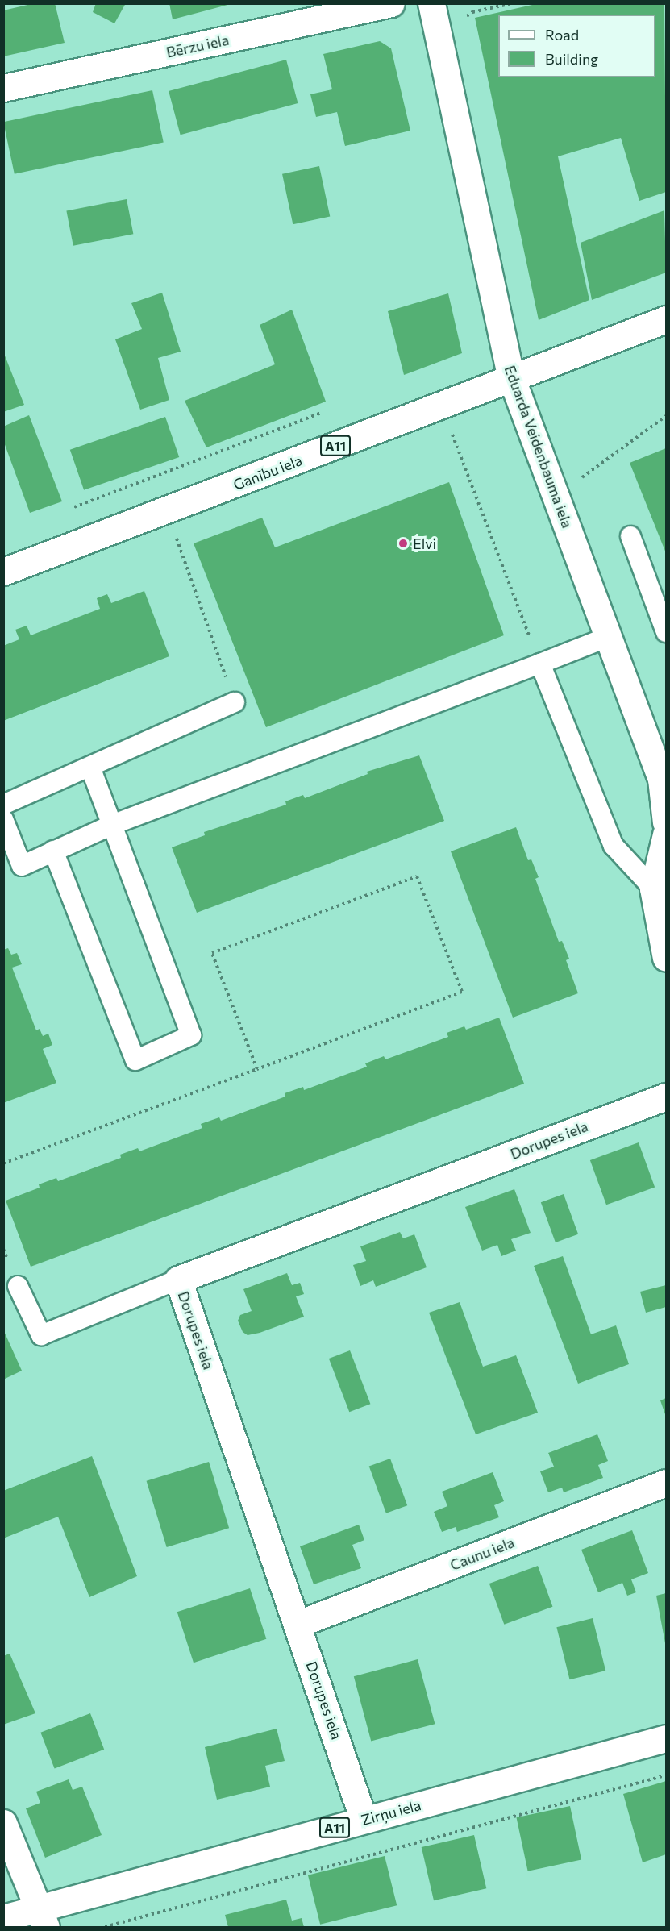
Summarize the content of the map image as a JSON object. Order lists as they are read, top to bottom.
{
  "streets": {
    "main road": [
      "Bērzu iela",
      "A11",
      "Eduarda Veidenbauma iela",
      "Ganību iela",
      "Dorupes iela",
      "Caunu iela",
      "Zirņu iela"
    ]
  },
  "crossings": [
    ["Eduarda Veidenbauma iela", "Ganību iela"],
    ["Dorupes iela", "Caunu iela"],
    ["Dorupes iela", "Zirņu iela"]
  ],
  "places": ["Elvi"],
  "legend": ["Road", "Building"]
}
